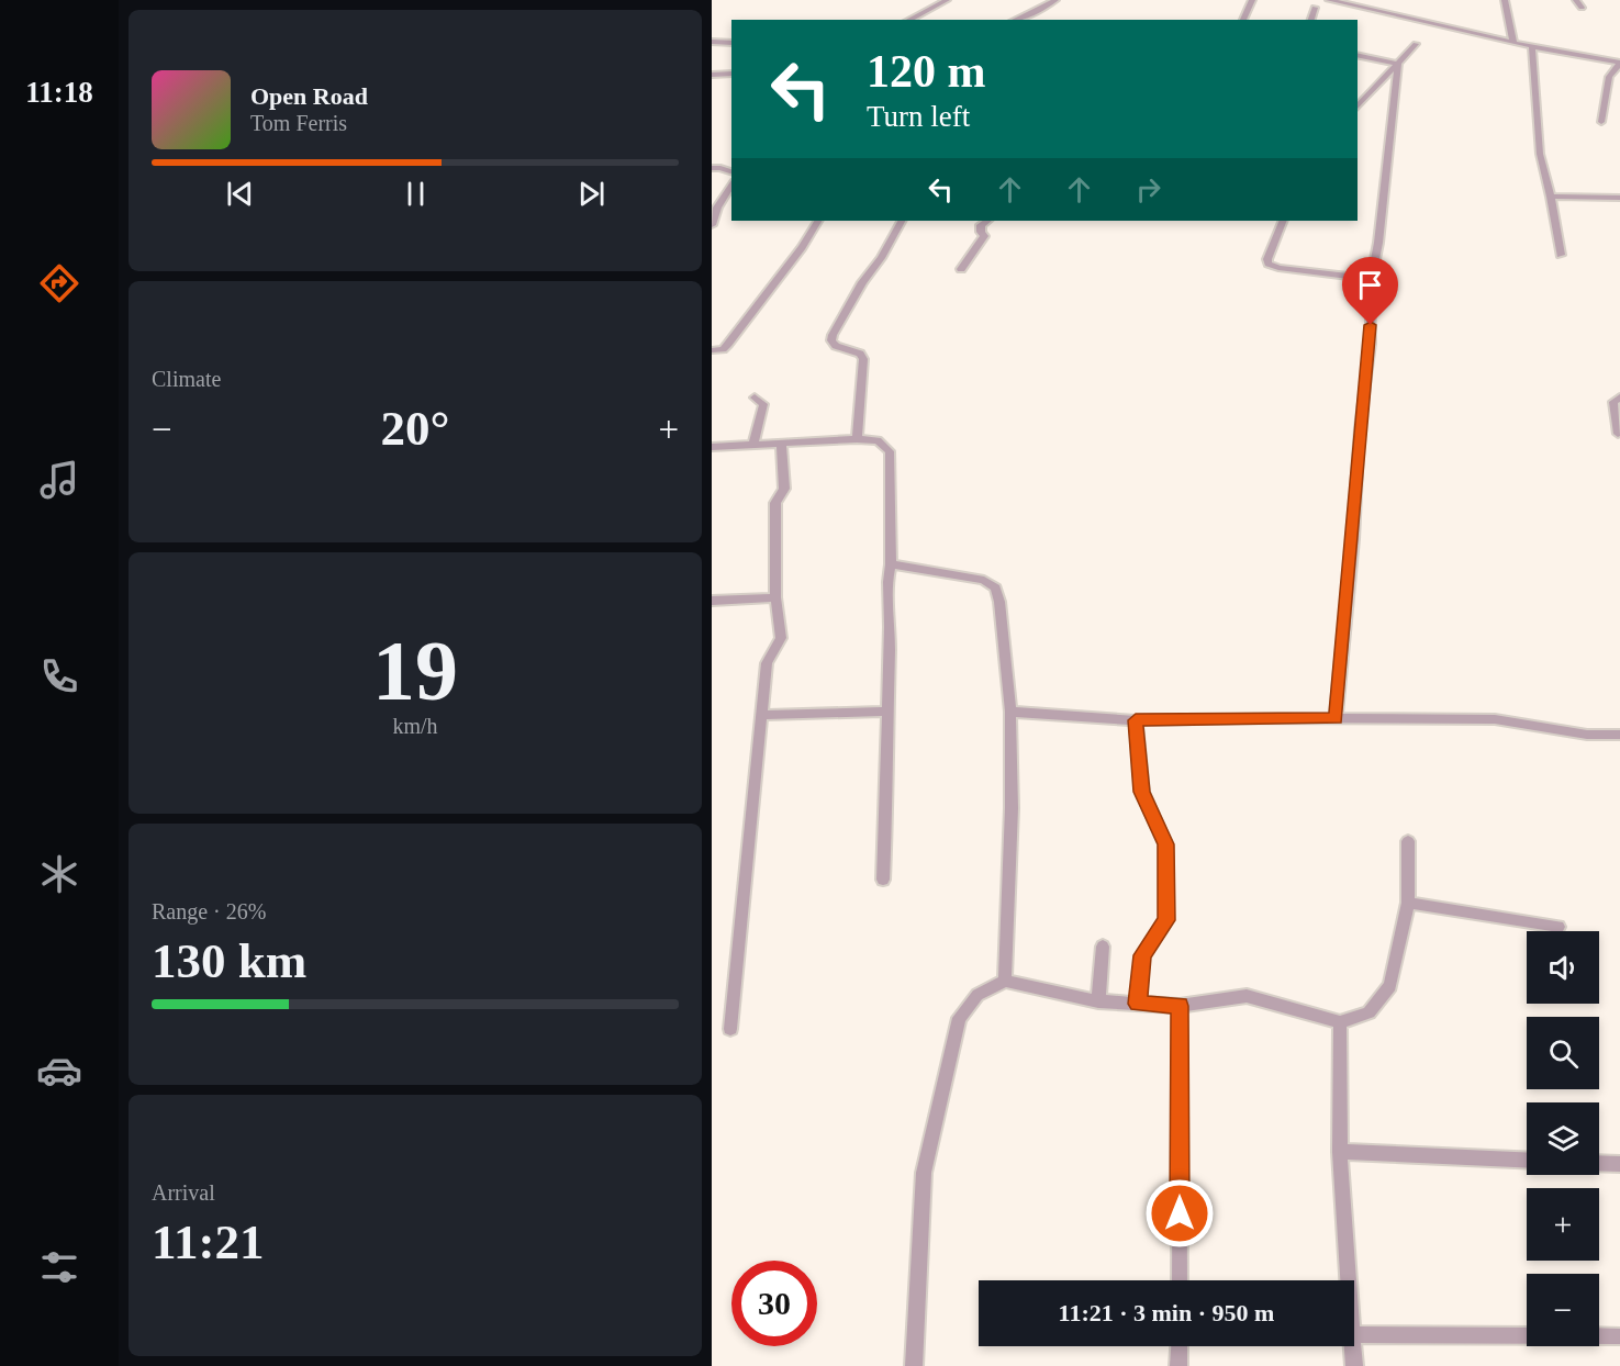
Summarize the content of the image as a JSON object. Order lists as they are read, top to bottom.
{
  "page": {
    "tabs": "11:18",
    "turn": ["120 m", "Turn left"],
    "song": ["Open Road", "Tom Ferris"],
    "tile": [
      "Climate",
      ["19", "km/h"],
      ["Range · 26%", "130 km"],
      ["Arrival", "11:21"]
    ],
    "heat": ["−", "20°", "+"],
    "map_buttons": ["+", "−"],
    "limit": "30",
    "trip": "11:21 · 3 min · 950 m"
  }
}
